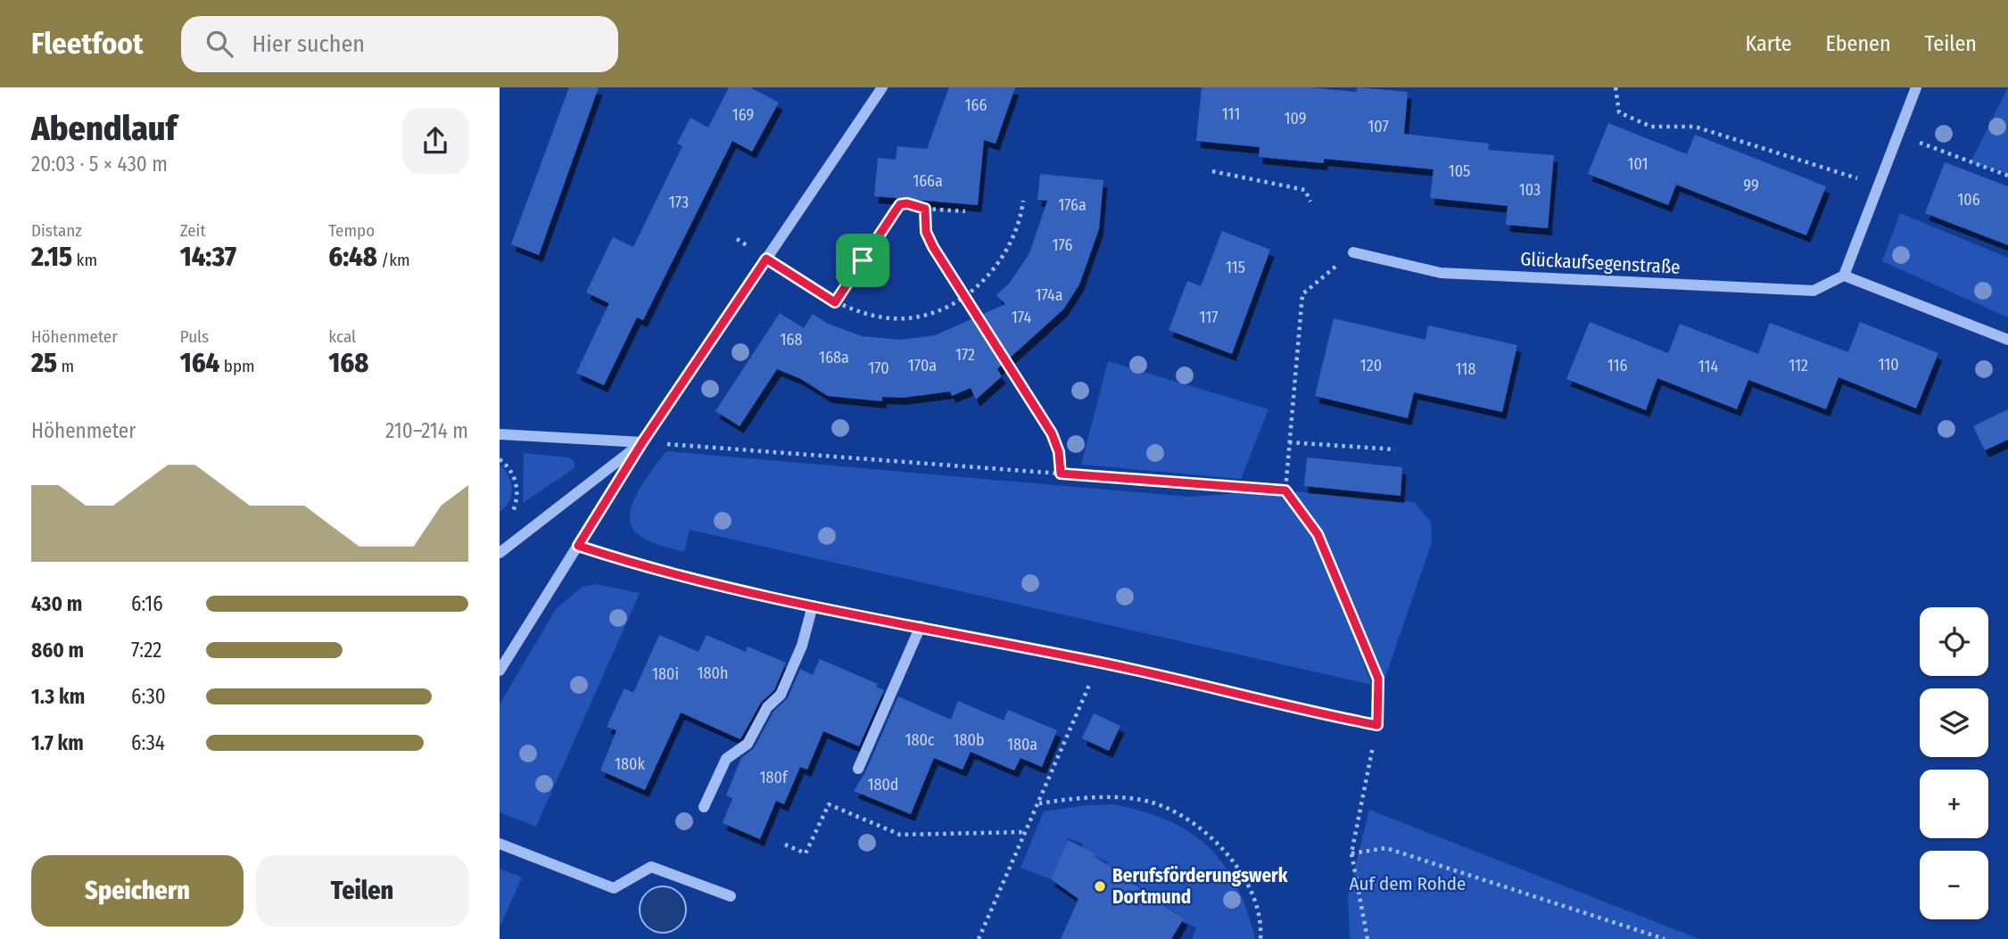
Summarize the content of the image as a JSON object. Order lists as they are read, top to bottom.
{
  "streets": {
    "street": ["Glückaufsegenstraße"]
  },
  "parks": ["Auf dem Rohde"],
  "places": ["Berufsförderungswerk Dortmund"],
  "house_numbers": [
    "166",
    "111",
    "169",
    "109",
    "107",
    "101",
    "105",
    "166a",
    "99",
    "103",
    "106",
    "173",
    "176a",
    "176",
    "115",
    "174a",
    "174",
    "117",
    "168",
    "172",
    "168a",
    "110",
    "170a",
    "120",
    "116",
    "112",
    "114",
    "170",
    "118",
    "180h",
    "180i",
    "180c",
    "180b",
    "180a",
    "180k",
    "180f",
    "180d"
  ],
  "page": {
    "header": "Fleetfoot",
    "search": "Hier suchen",
    "nav": ["Karte", "Ebenen", "Teilen"],
    "heading": ["Abendlauf", "20:03 · 5 × 430 m"],
    "stats": [
      ["Distanz", "2.15 km"],
      ["Zeit", "14:37"],
      ["Tempo", "6:48 /km"],
      ["Höhenmeter", "25 m"],
      ["Puls", "164 bpm"],
      ["kcal", "168"]
    ],
    "chart": ["Höhenmeter", "210–214 m"],
    "list": [
      {
        "name": "430 m",
        "note": "6:16"
      },
      {
        "name": "860 m",
        "note": "7:22"
      },
      {
        "name": "1.3 km",
        "note": "6:30"
      },
      {
        "name": "1.7 km",
        "note": "6:34"
      }
    ],
    "map_buttons": ["+", "−"],
    "buttons": ["Speichern", "Teilen"]
  }
}
